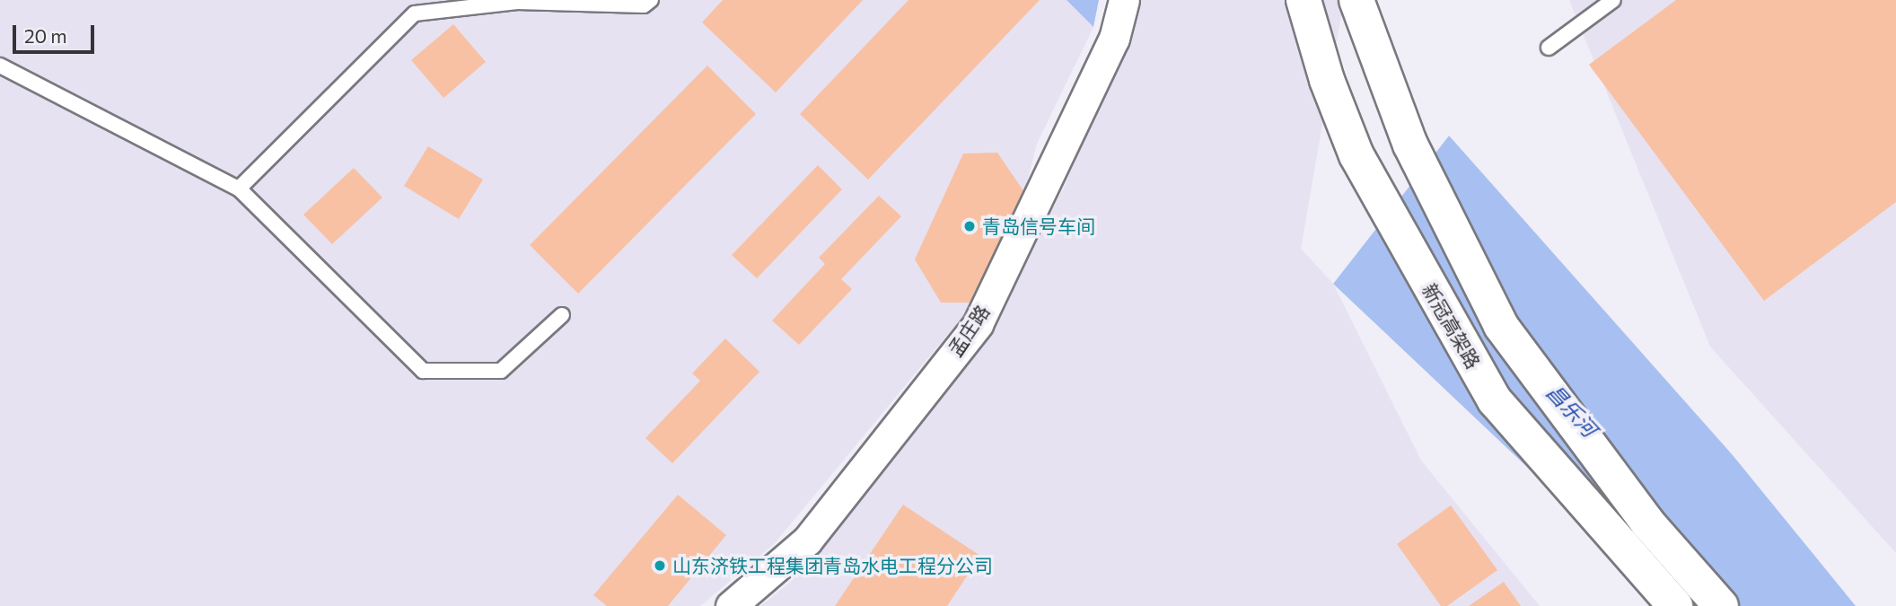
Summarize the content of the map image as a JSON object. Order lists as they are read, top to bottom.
{
  "streets": {
    "highway": ["新冠高架路"],
    "street": ["孟庄路"]
  },
  "water": ["昌乐河"],
  "places": ["青岛信号车间", "山东济铁工程集团青岛水电工程分公司"],
  "scale_bar": "20 m"
}
